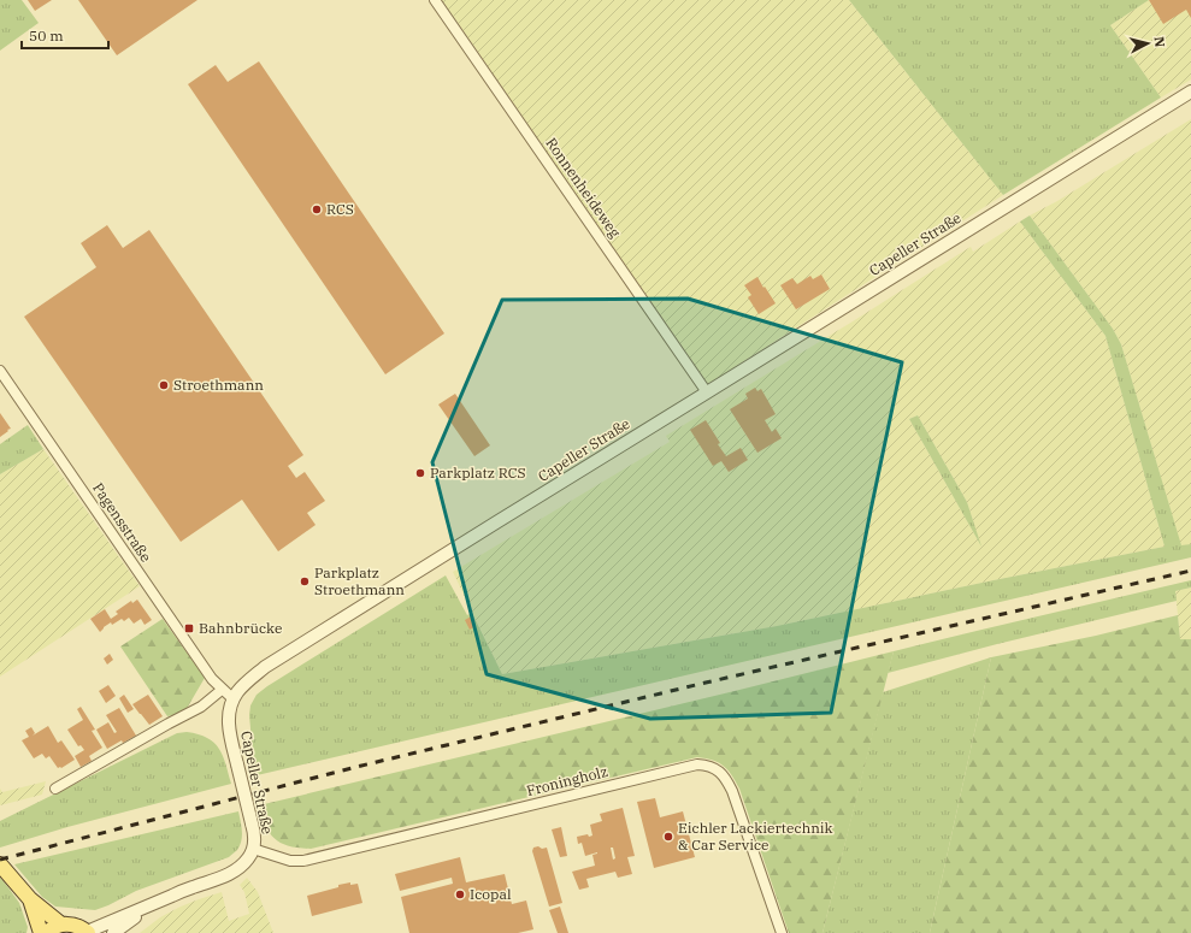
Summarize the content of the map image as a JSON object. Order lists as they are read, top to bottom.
{
  "streets": {
    "street": [
      "Ronnenheideweg",
      "Capeller Straße",
      "Pagensstraße",
      "Froningholz"
    ]
  },
  "crossings": [
    ["Ronnenheideweg", "Capeller Straße"],
    ["Capeller Straße", "Pagensstraße"],
    ["Capeller Straße", "Froningholz"]
  ],
  "places": {
    "other": [
      "RCS",
      "Stroethmann",
      "Parkplatz RCS",
      "Parkplatz Stroethmann",
      "Eichler Lackiertechnik & Car Service",
      "Icopal"
    ],
    "transit": ["Bahnbrücke"]
  },
  "scale_bar": "50 m",
  "north": "right"
}
